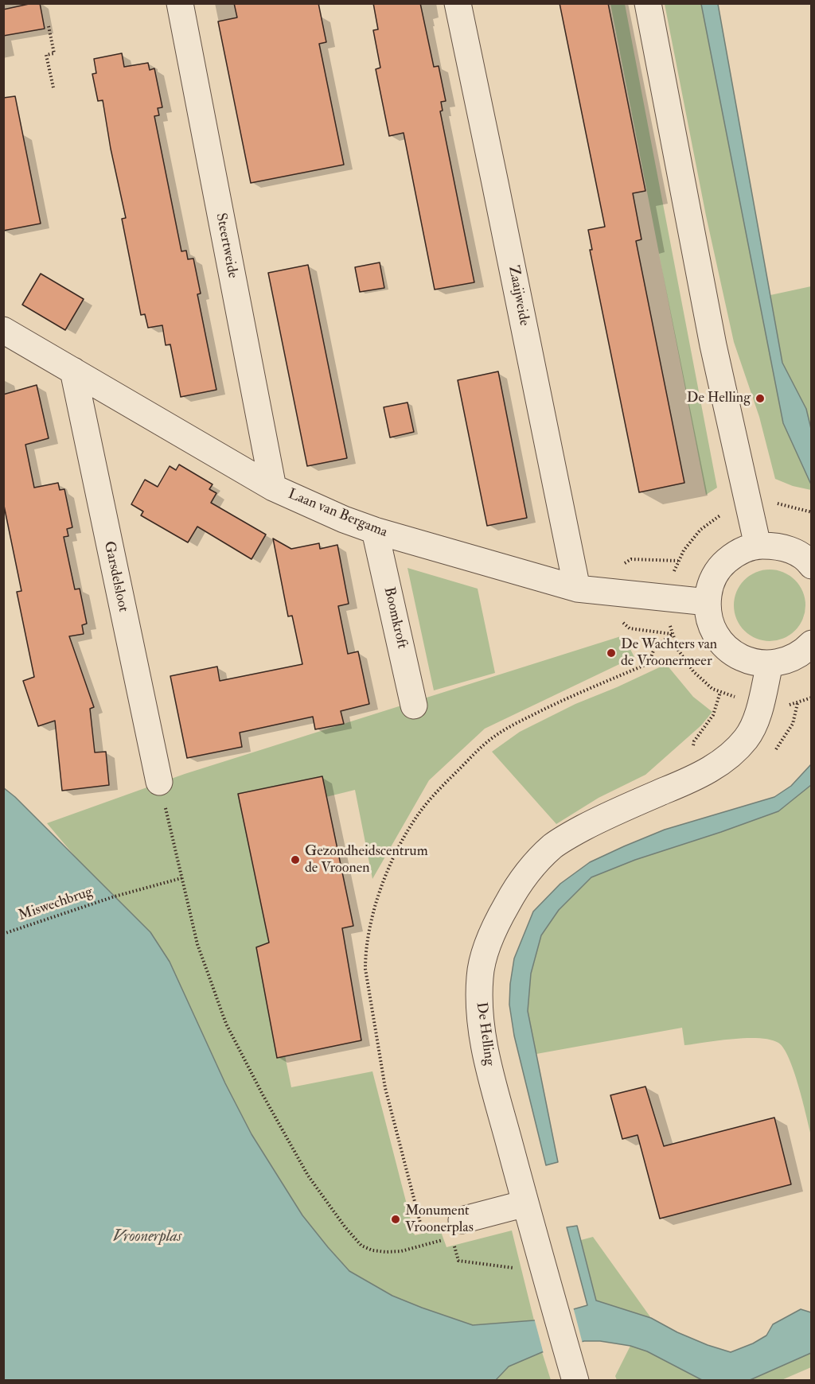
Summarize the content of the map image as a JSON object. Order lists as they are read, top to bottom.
{
  "streets": {
    "street": [
      "Steertweide",
      "Zaaijweide",
      "Laan van Bergama",
      "Garsdelsloot",
      "Boomkroft",
      "De Helling"
    ],
    "path": ["Miswechbrug"]
  },
  "crossings": [
    ["Steertweide", "Laan van Bergama"],
    ["Zaaijweide", "Laan van Bergama"],
    ["Laan van Bergama", "Garsdelsloot"],
    ["Laan van Bergama", "Boomkroft"]
  ],
  "water": ["Vroonerplas"],
  "places": [
    "De Helling",
    "De Wachters van de Vroonermeer",
    "Gezondheidscentrum de Vroonen",
    "Monument Vroonerplas"
  ]
}
